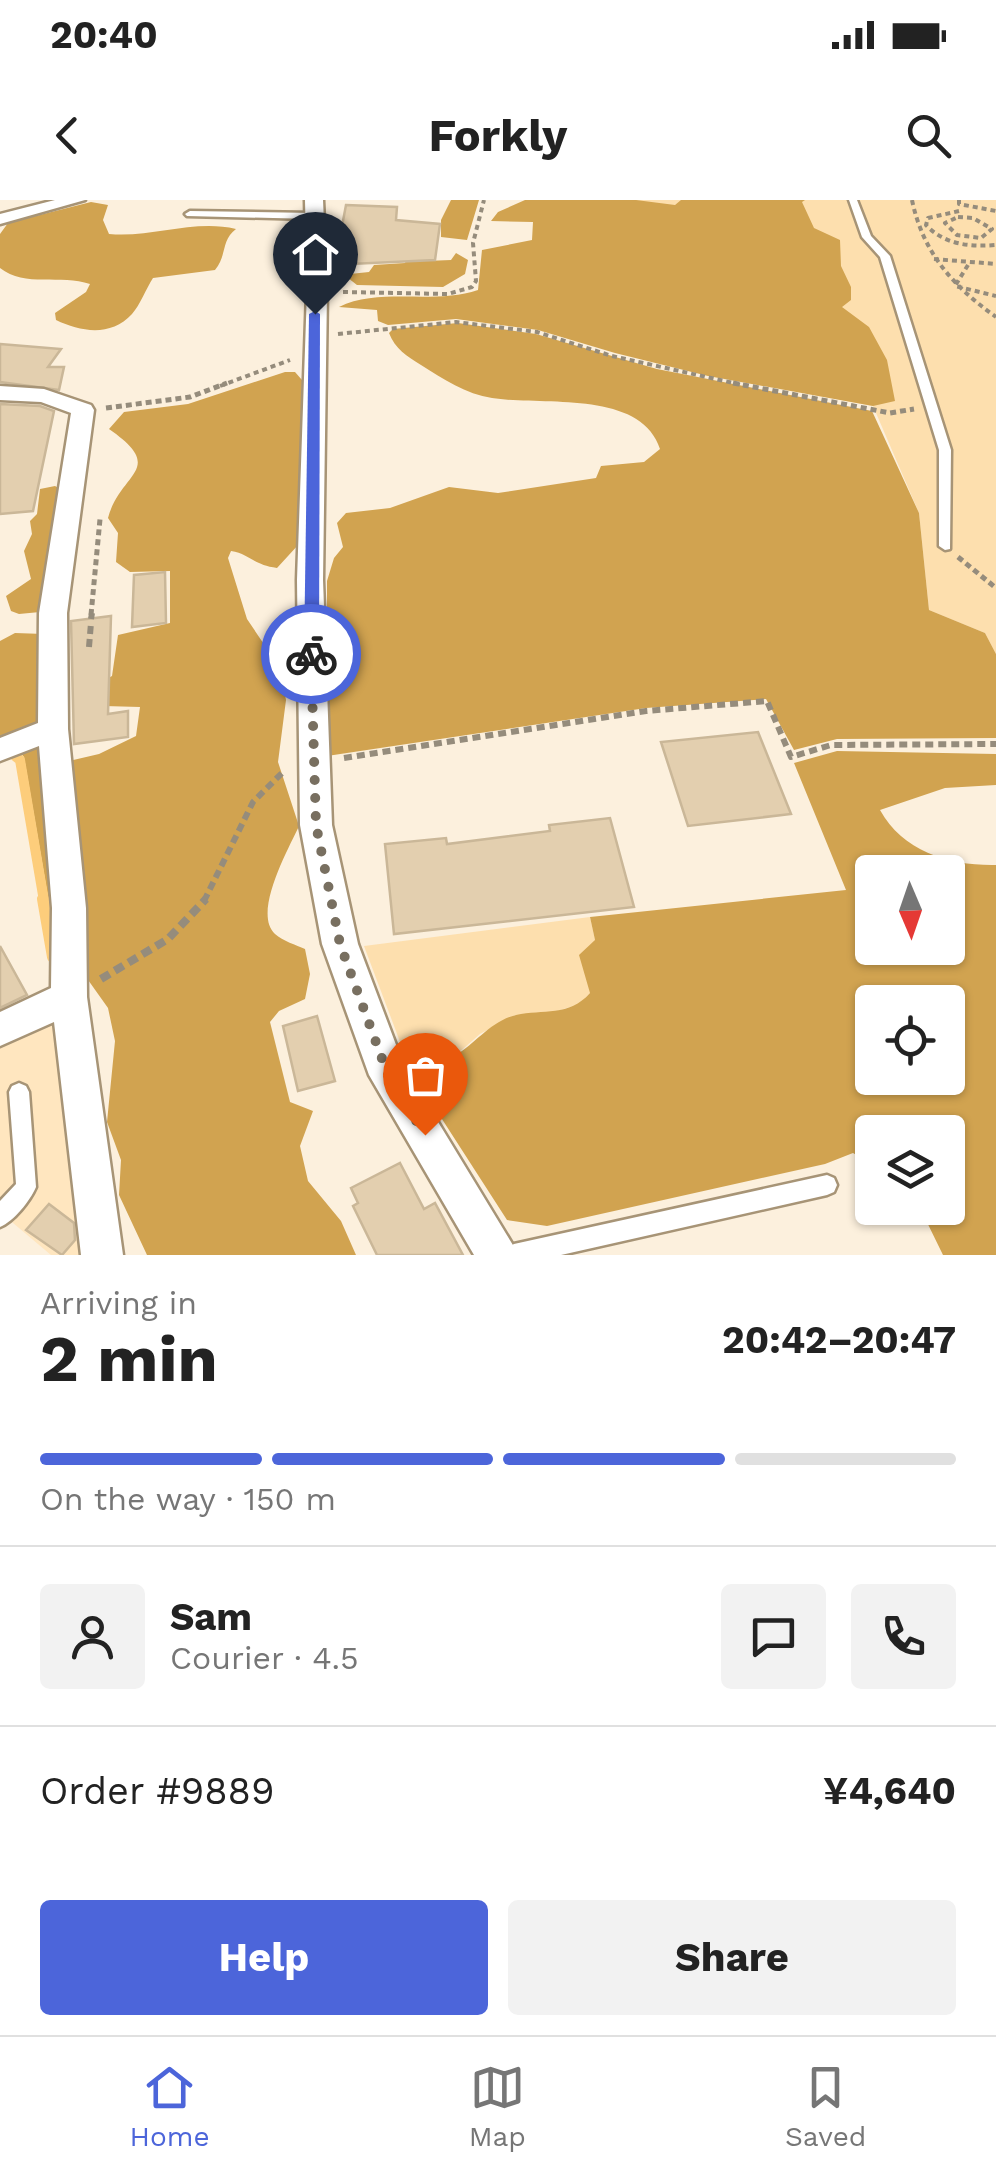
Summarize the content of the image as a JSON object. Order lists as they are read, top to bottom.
{
  "north": "bottom",
  "page": {
    "status": "20:40",
    "header": "Forkly",
    "heading": ["2 min", "Arriving in", "20:42–20:47"],
    "panel": [
      "Sam",
      "Courier · 4.5",
      "Order #9889",
      "¥4,640"
    ],
    "bar": "On the way · 150 m",
    "buttons": ["Help", "Share"],
    "tabs": ["Home", "Map", "Saved"]
  }
}
